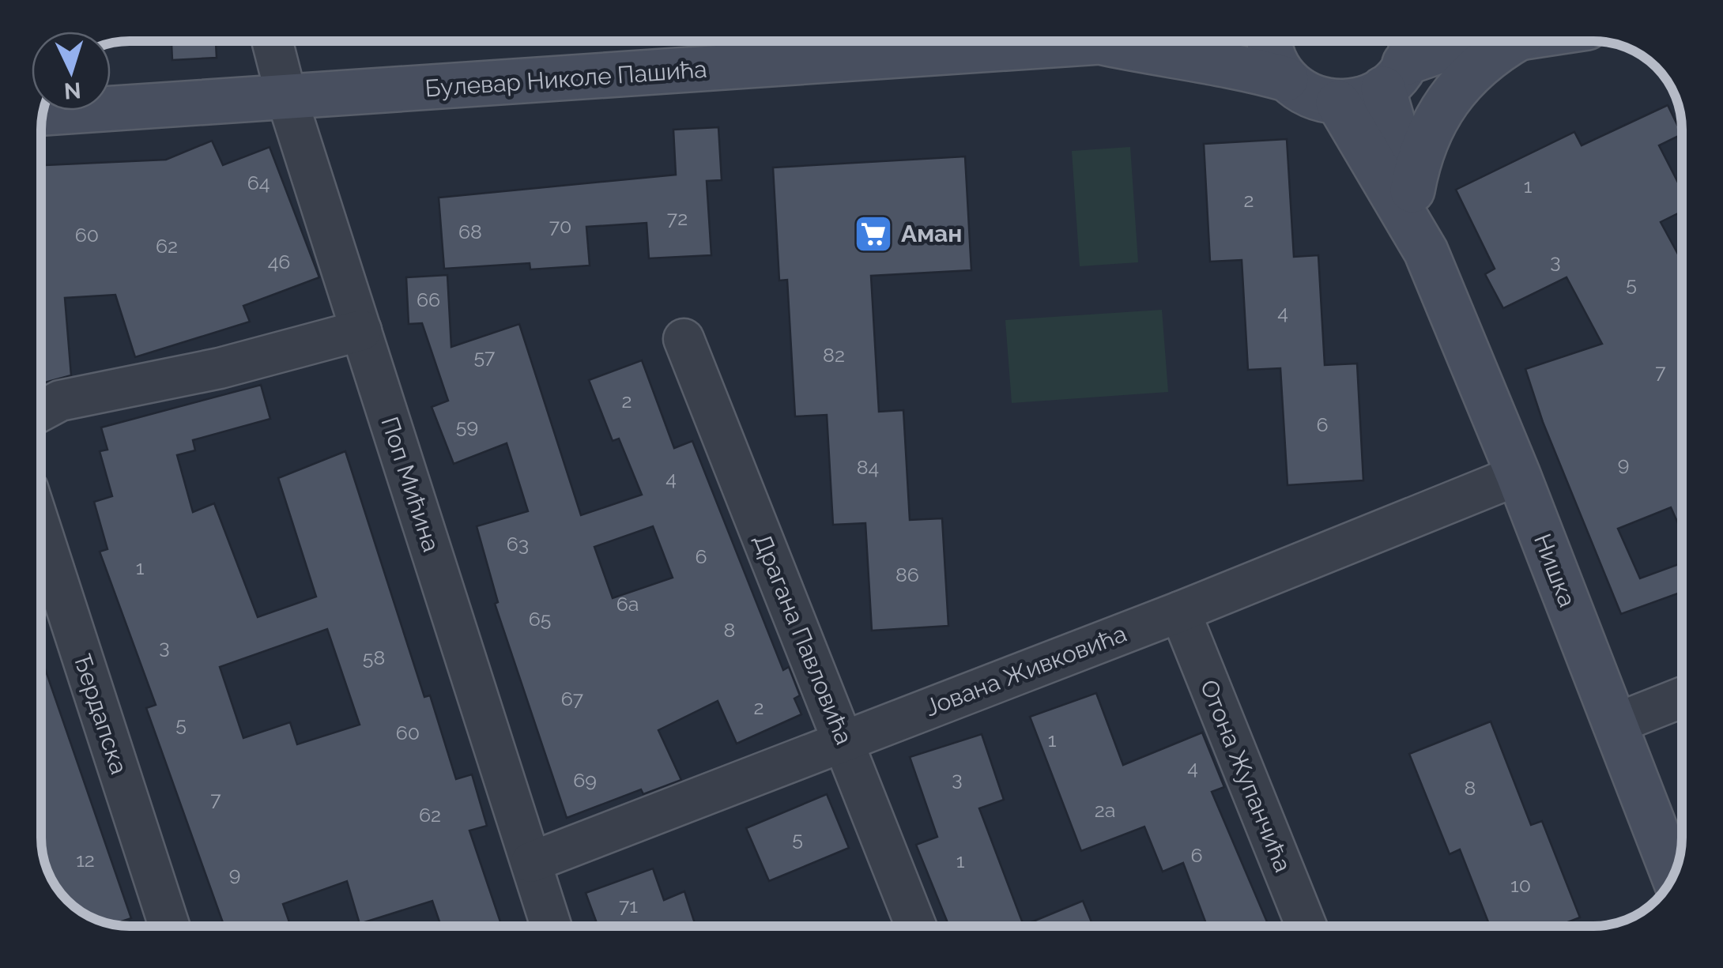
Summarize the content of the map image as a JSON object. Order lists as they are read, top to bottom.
{
  "streets": {
    "main road": ["Булевар Николе Пашића", "Нишка"],
    "street": [
      "Поп Мићина",
      "Драгана Павловића",
      "Јована Живковића",
      "Ђердапска",
      "Отона Жупанчића"
    ]
  },
  "crossings": [
    ["Булевар Николе Пашића", "Поп Мићина"],
    ["Поп Мићина", "Јована Живковића"],
    ["Нишка", "Јована Живковића"],
    ["Драгана Павловића", "Јована Живковића"],
    ["Јована Живковића", "Отона Жупанчића"]
  ],
  "places": {
    "supermarket": ["Аман"]
  },
  "house_numbers": [
    "64",
    "1",
    "2",
    "72",
    "70",
    "68",
    "60",
    "62",
    "3",
    "46",
    "5",
    "66",
    "4",
    "82",
    "57",
    "7",
    "2",
    "6",
    "59",
    "9",
    "84",
    "4",
    "63",
    "6",
    "1",
    "86",
    "6a",
    "65",
    "8",
    "3",
    "58",
    "67",
    "2",
    "5",
    "60",
    "1",
    "4",
    "3",
    "69",
    "8",
    "7",
    "2a",
    "62",
    "5",
    "6",
    "12",
    "1",
    "9",
    "10",
    "71"
  ],
  "north": "bottom"
}
